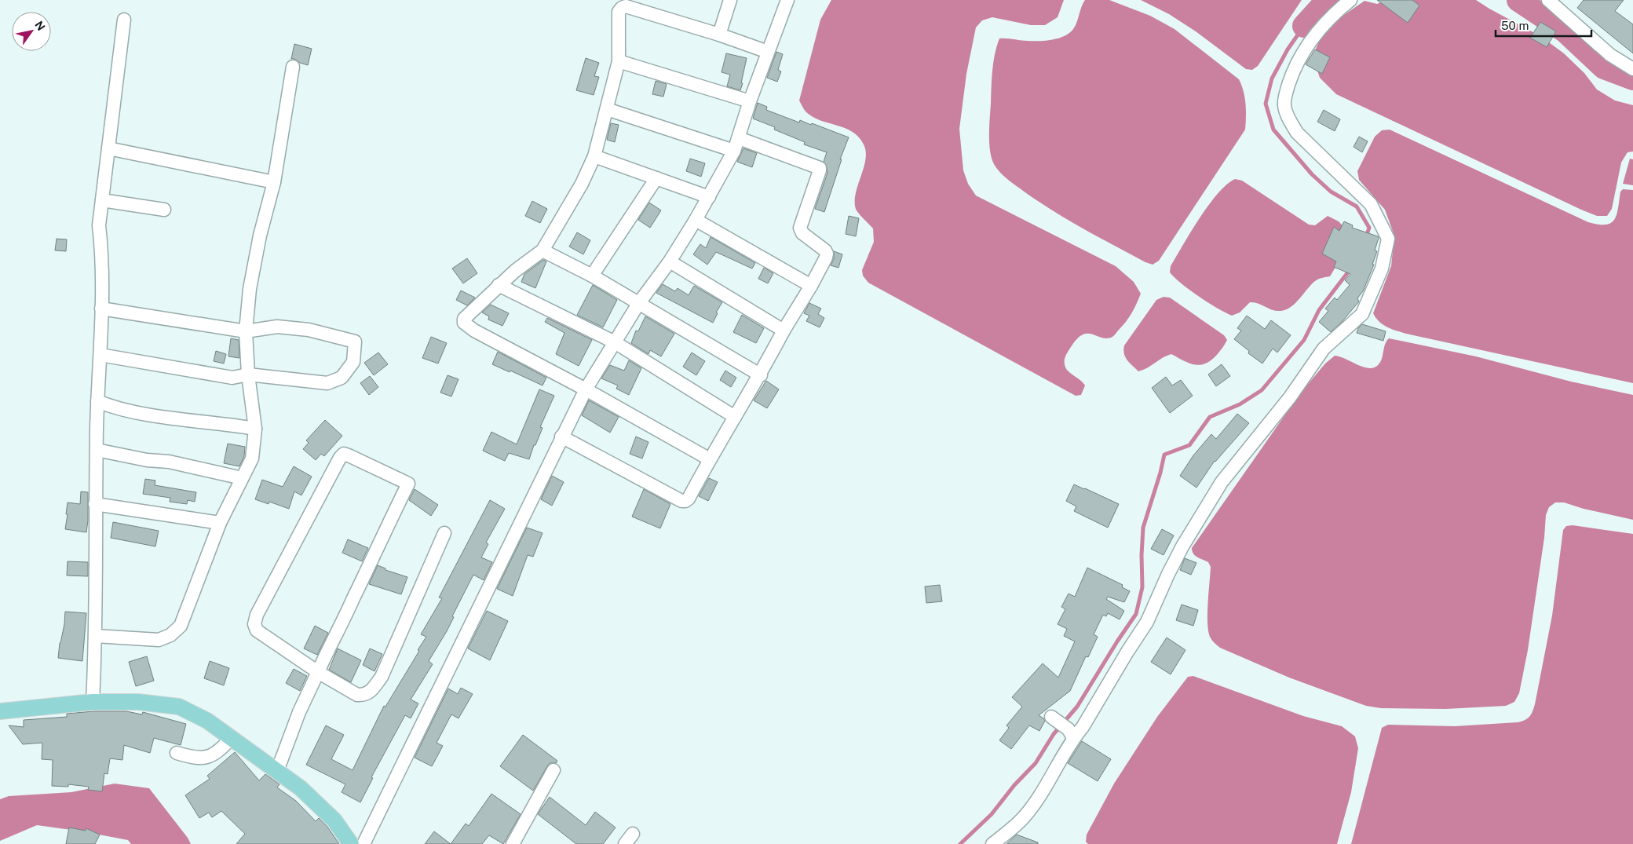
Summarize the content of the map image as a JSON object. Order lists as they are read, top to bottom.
{
  "scale_bar": "50 m",
  "north": "top right"
}
